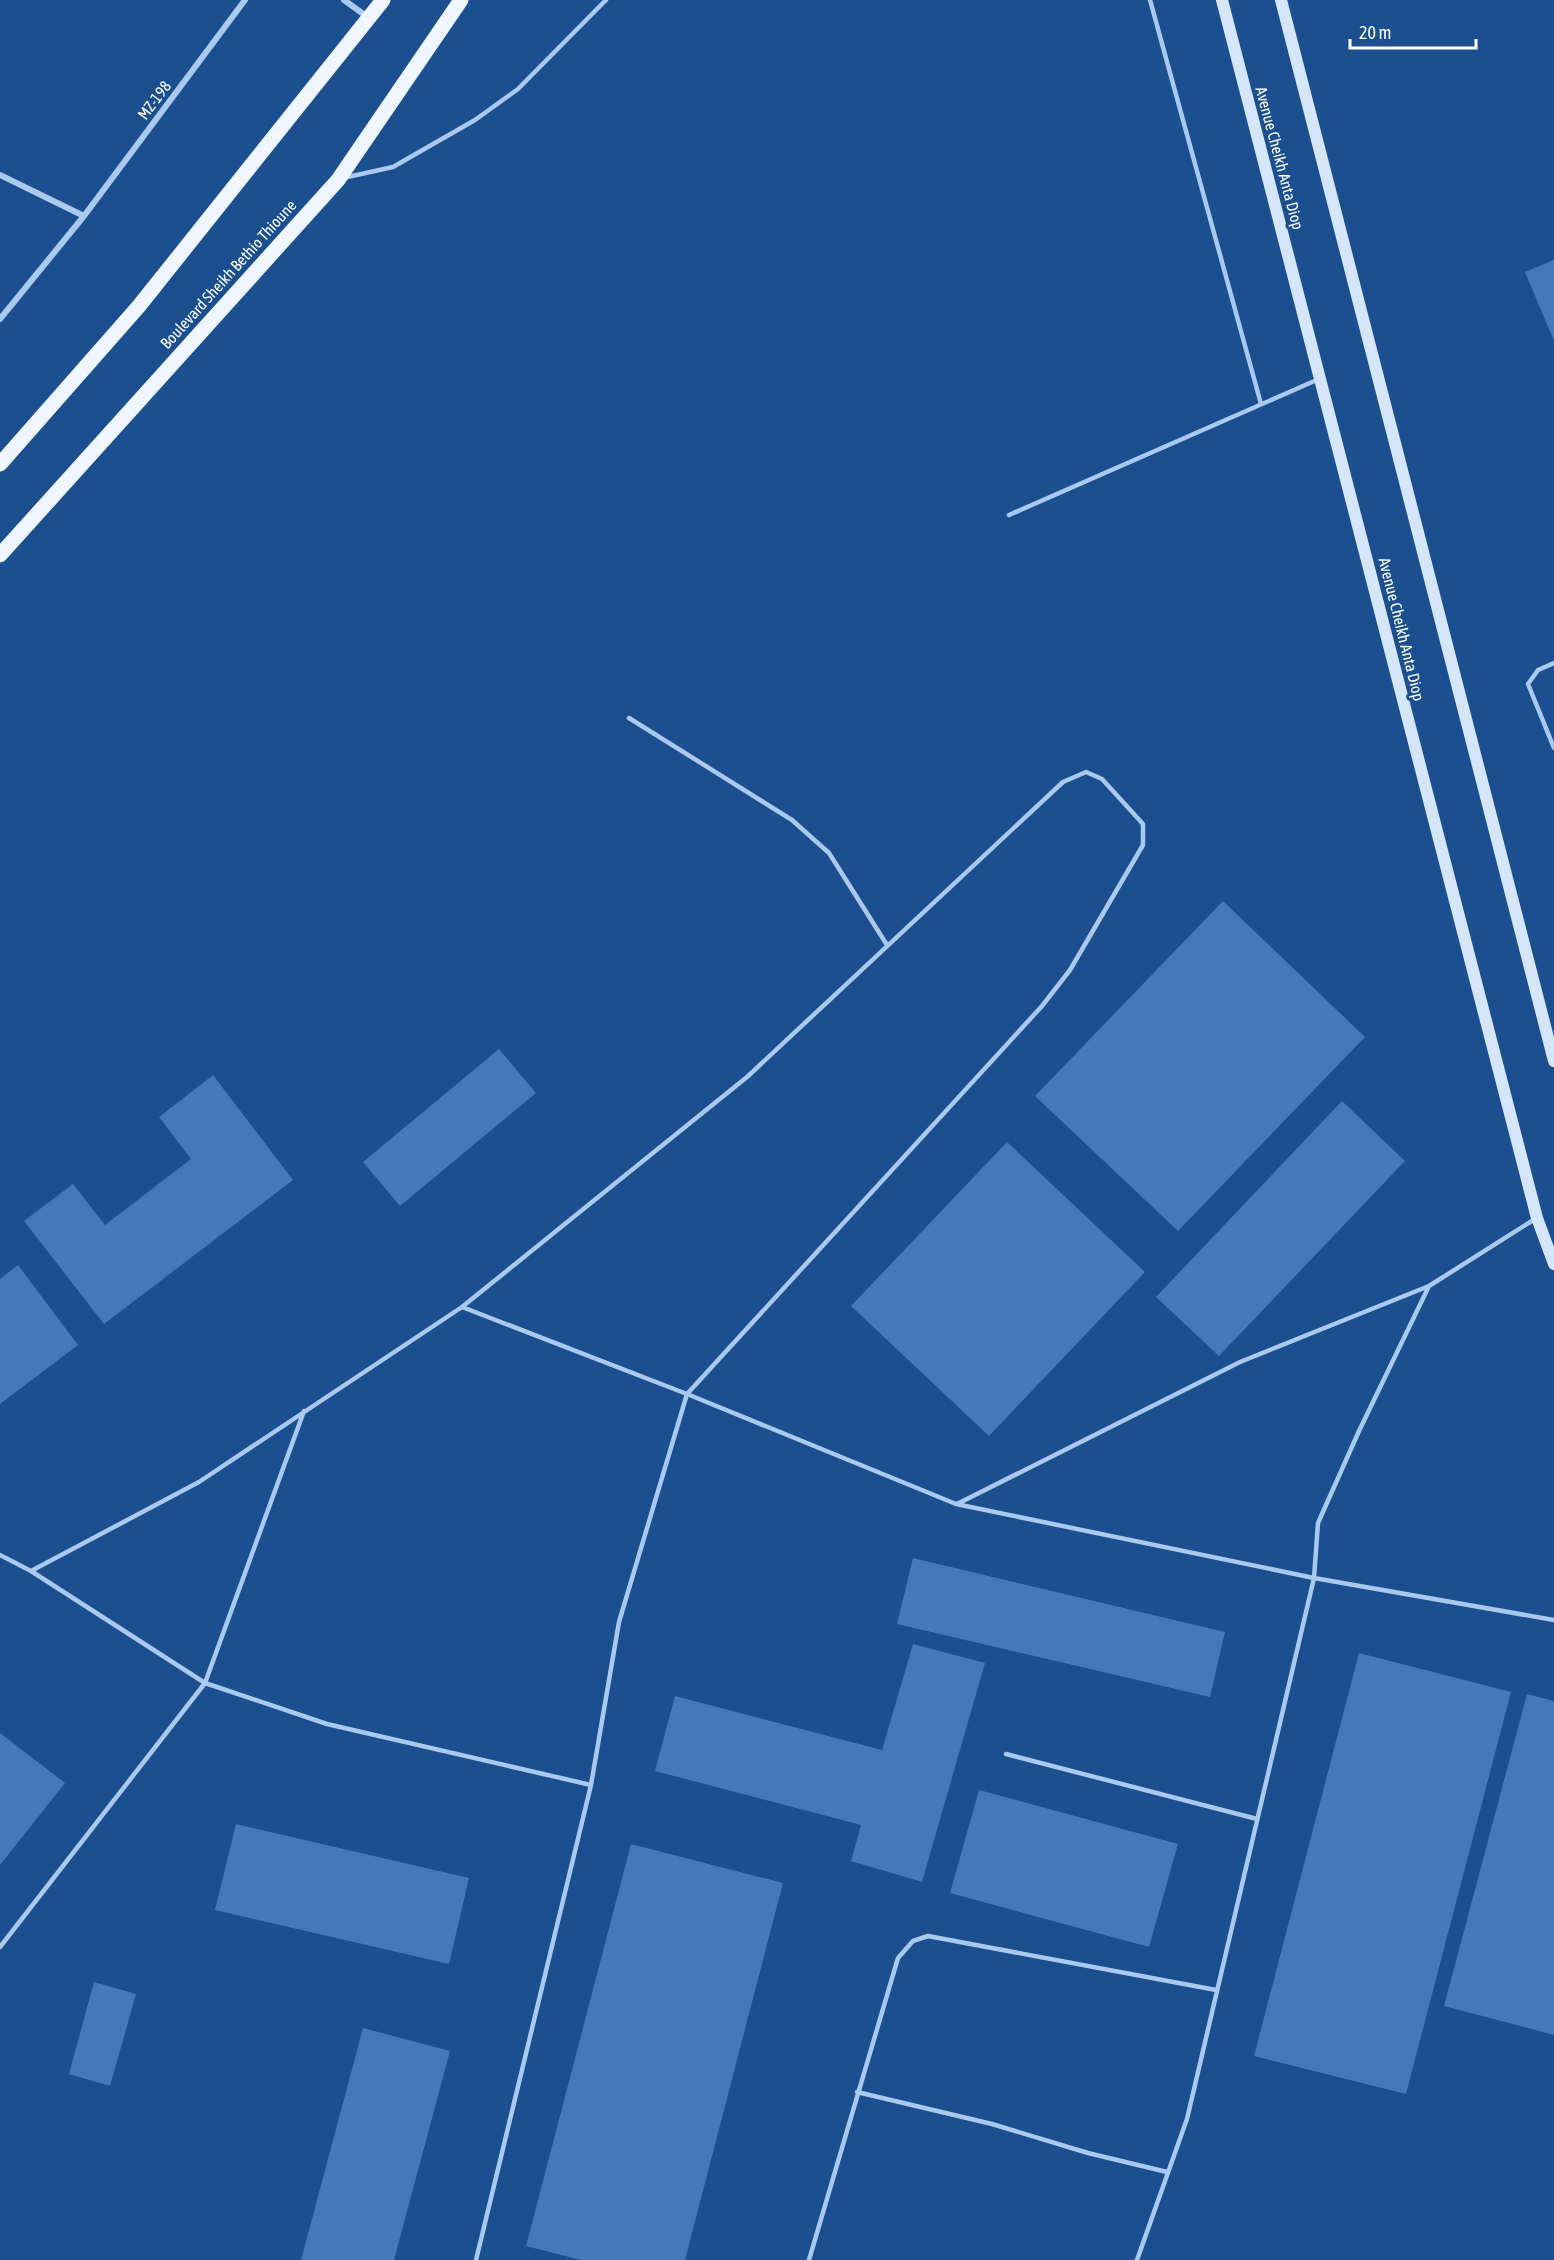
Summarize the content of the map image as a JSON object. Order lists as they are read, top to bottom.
{
  "streets": {
    "main road": ["Boulevard Sheikh Bethio Thioune"],
    "street": ["MZ-198", "Avenue Cheikh Anta Diop"]
  },
  "scale_bar": "20 m"
}
